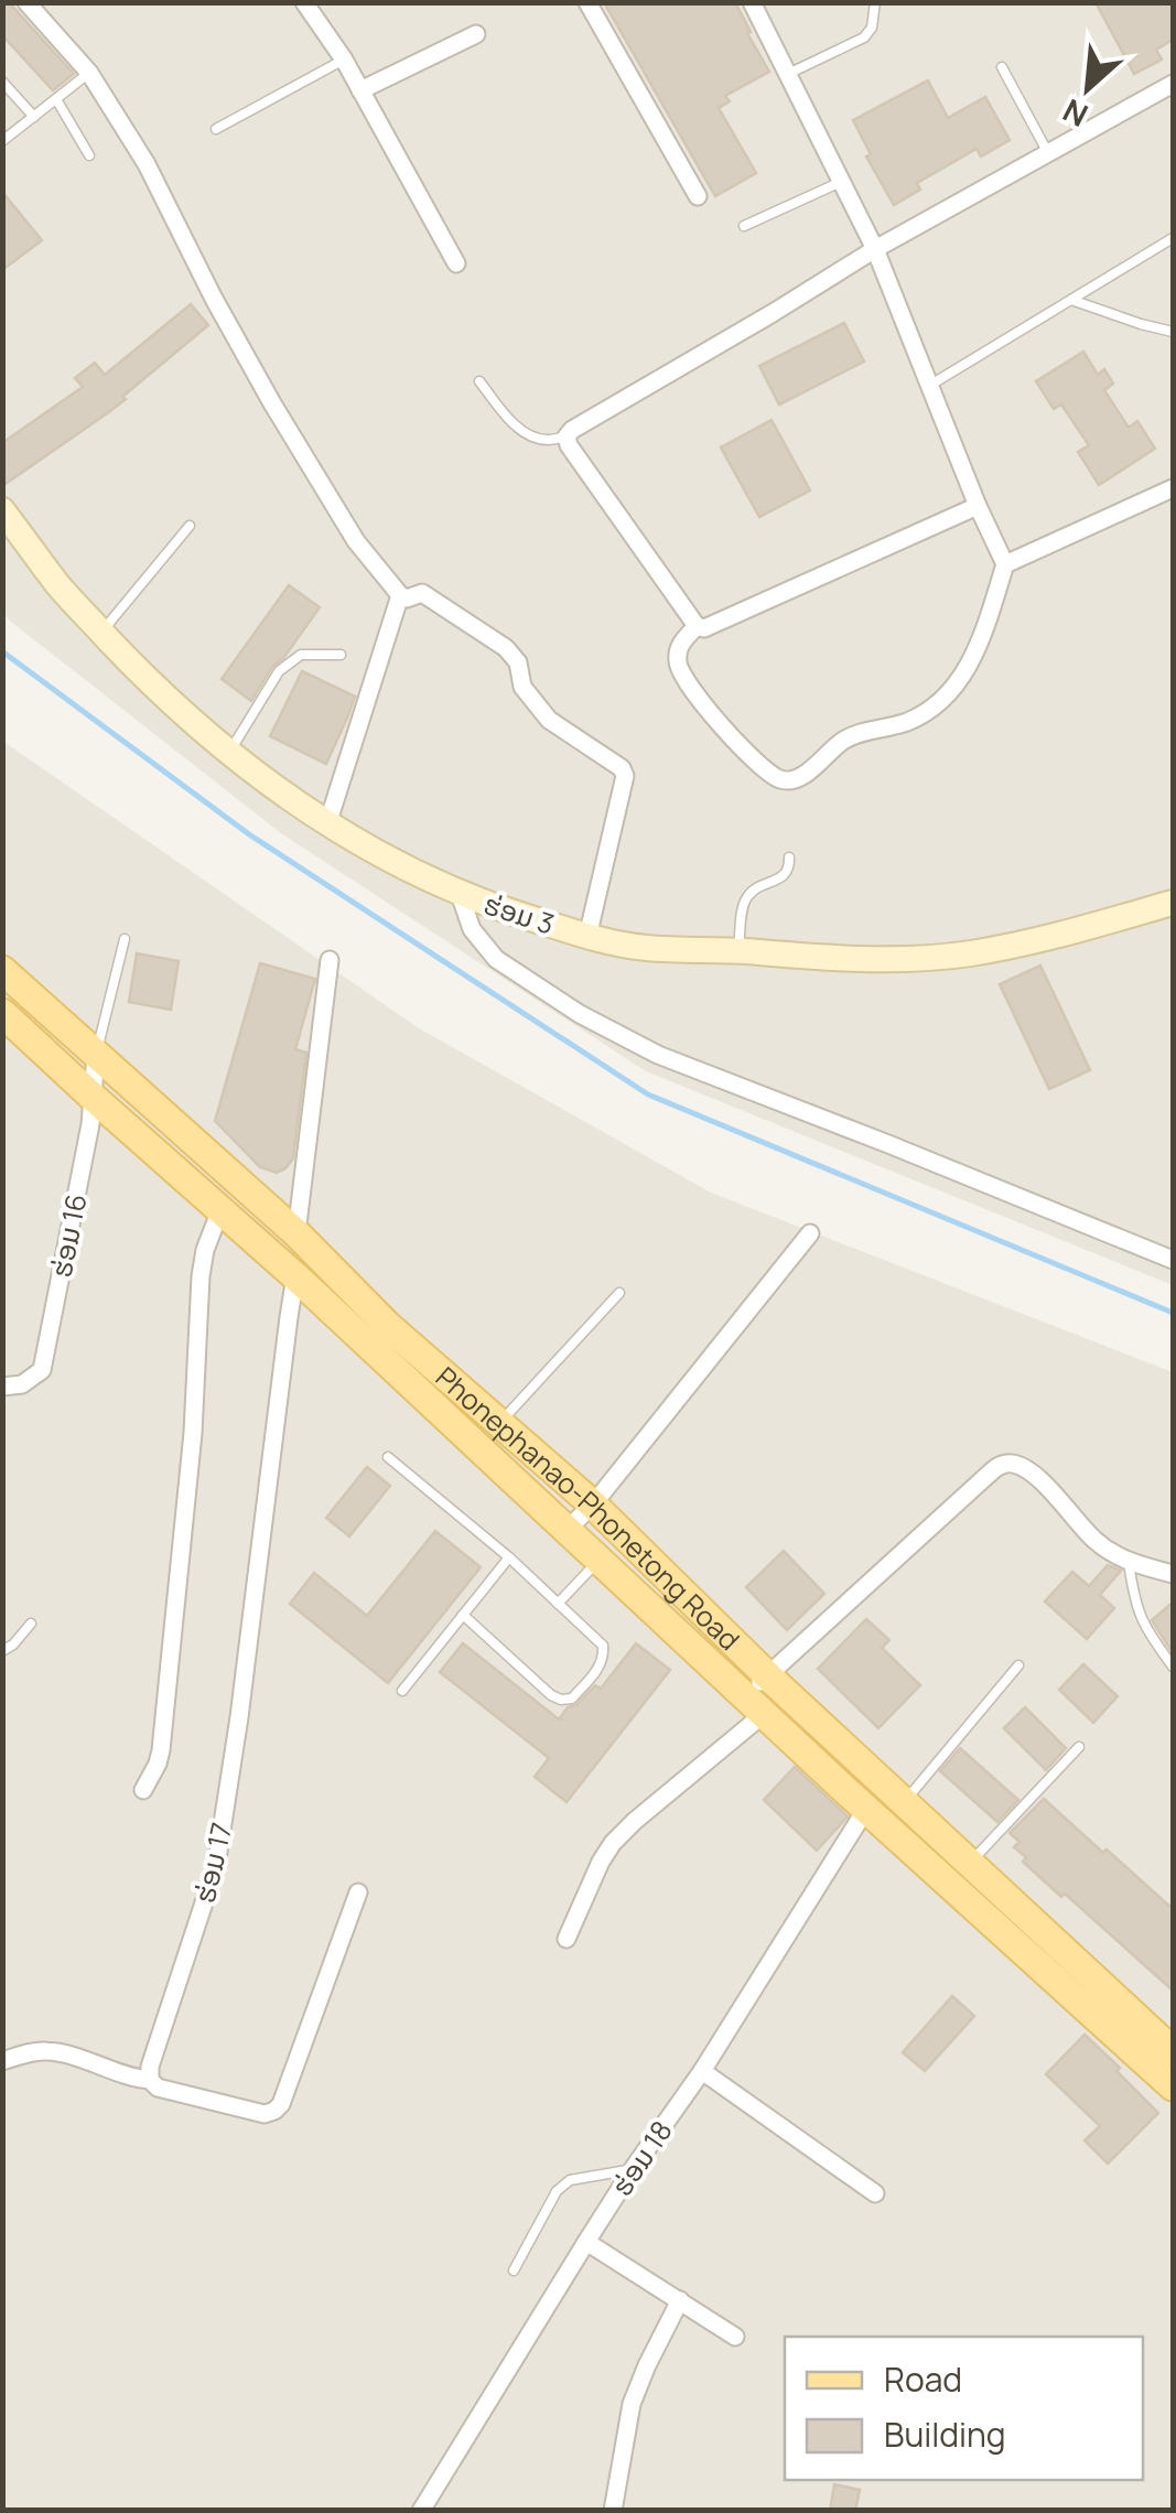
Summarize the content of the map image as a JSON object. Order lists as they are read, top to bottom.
{
  "streets": {
    "main road": ["Phonephanao-Phonetong Road"],
    "street": [
      "ຮ່ອມ 3",
      "ຮ່ອມ 16",
      "ຮ່ອມ 17",
      "ຮ່ອມ 18"
    ]
  },
  "crossings": [
    ["ຮ່ອມ 16", "Phonephanao-Phonetong Road"],
    ["Phonephanao-Phonetong Road", "ຮ່ອມ 17"],
    ["Phonephanao-Phonetong Road", "ຮ່ອມ 18"]
  ],
  "legend": ["Road", "Building"],
  "north": "bottom left"
}
